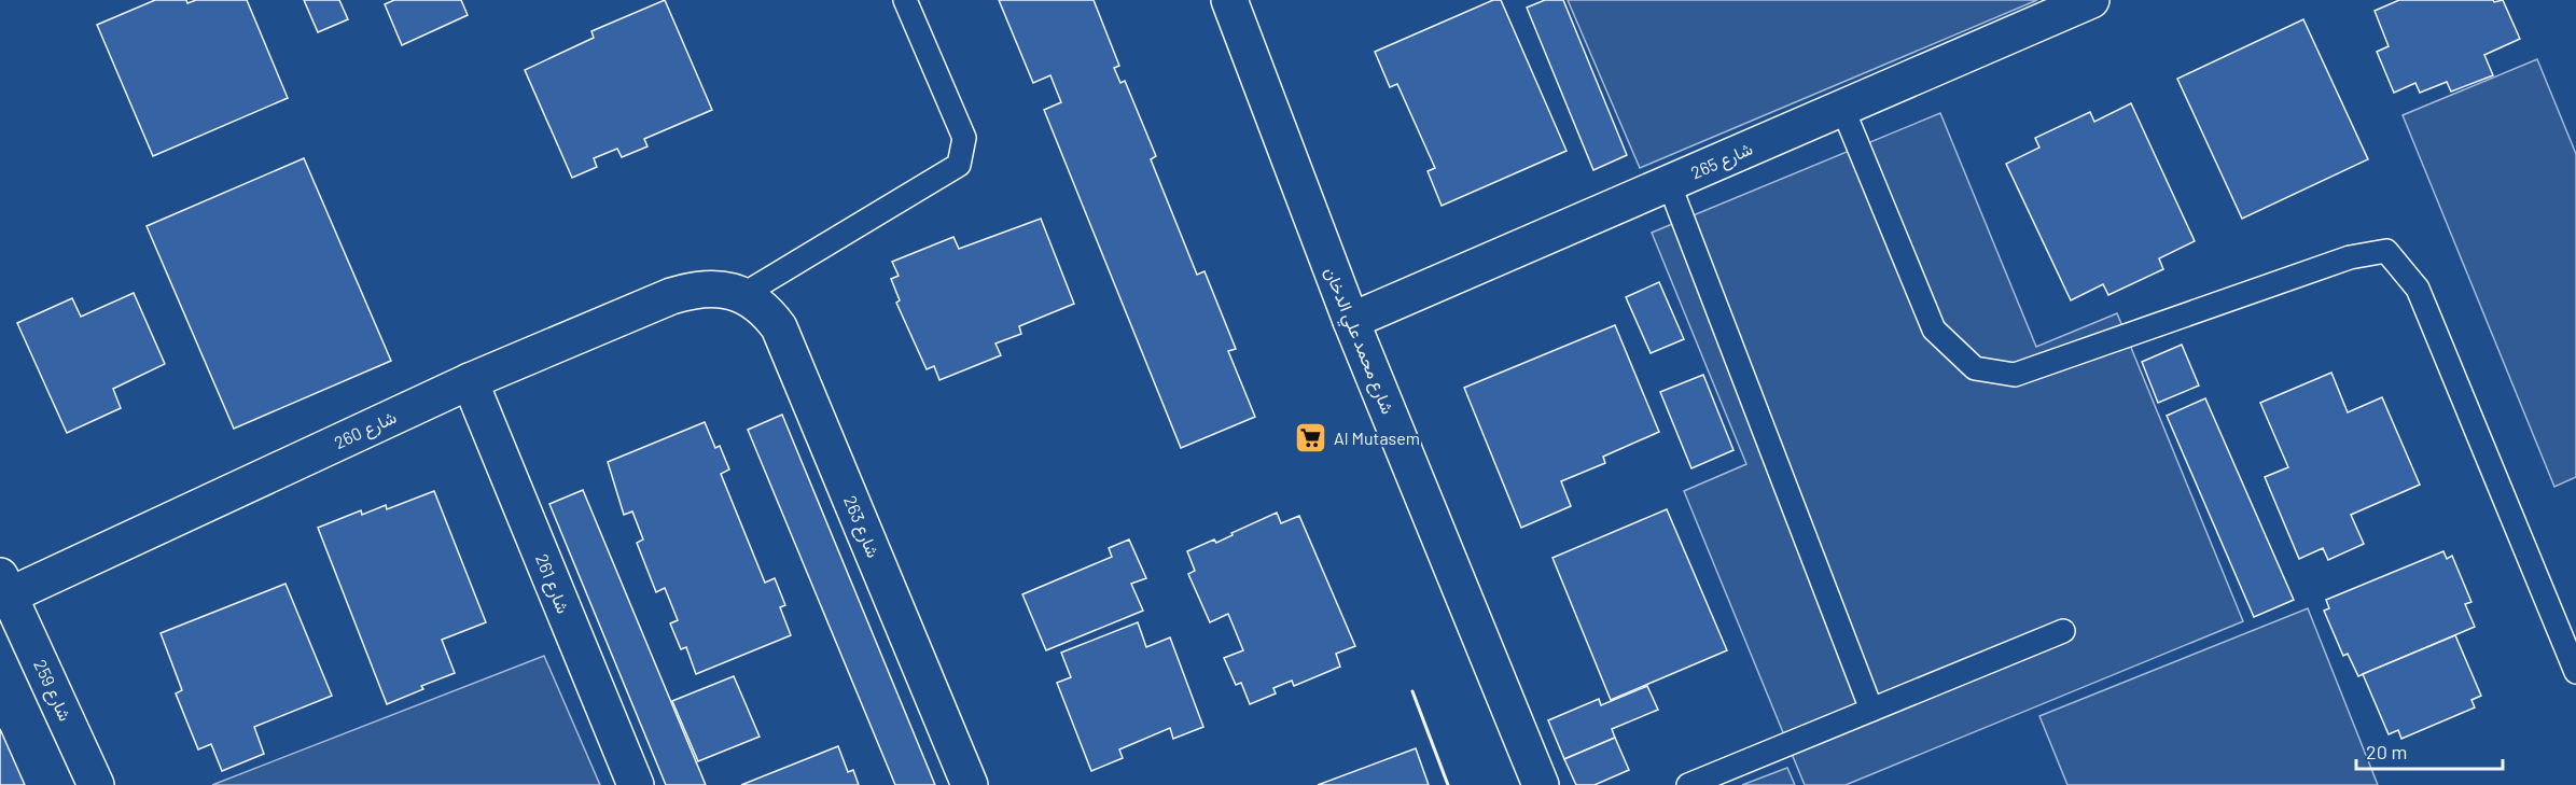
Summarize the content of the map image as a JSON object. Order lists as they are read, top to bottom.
{
  "streets": {
    "street": [
      "شارع 265",
      "شارع محمد علي الدخان",
      "شارع 260",
      "شارع 263",
      "شارع 261",
      "شارع 259"
    ]
  },
  "crossings": [
    ["شارع 265", "شارع محمد علي الدخان"],
    ["شارع 260", "شارع 263"],
    ["شارع 260", "شارع 261"],
    ["شارع 260", "شارع 259"]
  ],
  "places": {
    "supermarket": ["Al Mutasem"]
  },
  "scale_bar": "20 m"
}
